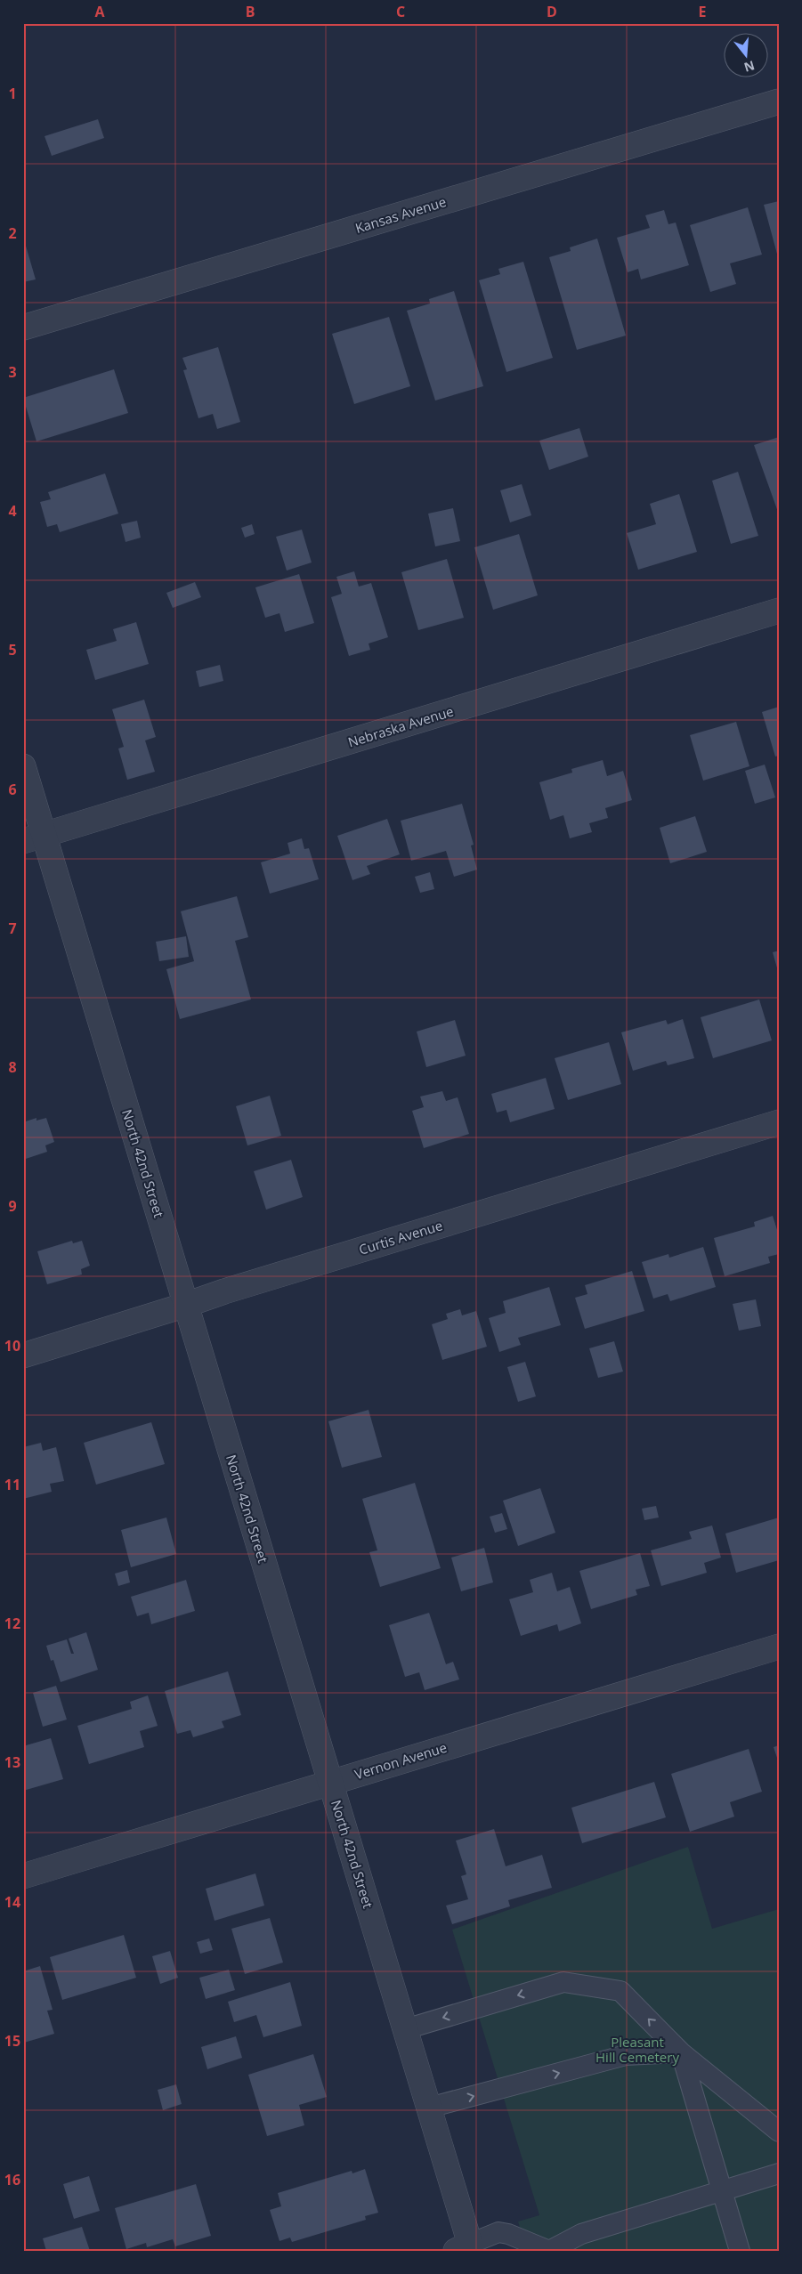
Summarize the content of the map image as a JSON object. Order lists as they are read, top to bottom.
{
  "streets": {
    "street": [
      "Kansas Avenue",
      "Nebraska Avenue",
      "North 42nd Street",
      "Curtis Avenue",
      "Vernon Avenue"
    ]
  },
  "crossings": [
    ["Nebraska Avenue", "North 42nd Street"],
    ["North 42nd Street", "Curtis Avenue"],
    ["North 42nd Street", "Vernon Avenue"]
  ],
  "parks": ["Pleasant Hill Cemetery"],
  "north": "bottom",
  "grid": {
    "columns": [
      "A",
      "B",
      "C",
      "D",
      "E"
    ],
    "rows": [
      "1",
      "2",
      "3",
      "4",
      "5",
      "6",
      "7",
      "8",
      "9",
      "10",
      "11",
      "12",
      "13",
      "14",
      "15",
      "16"
    ]
  }
}
